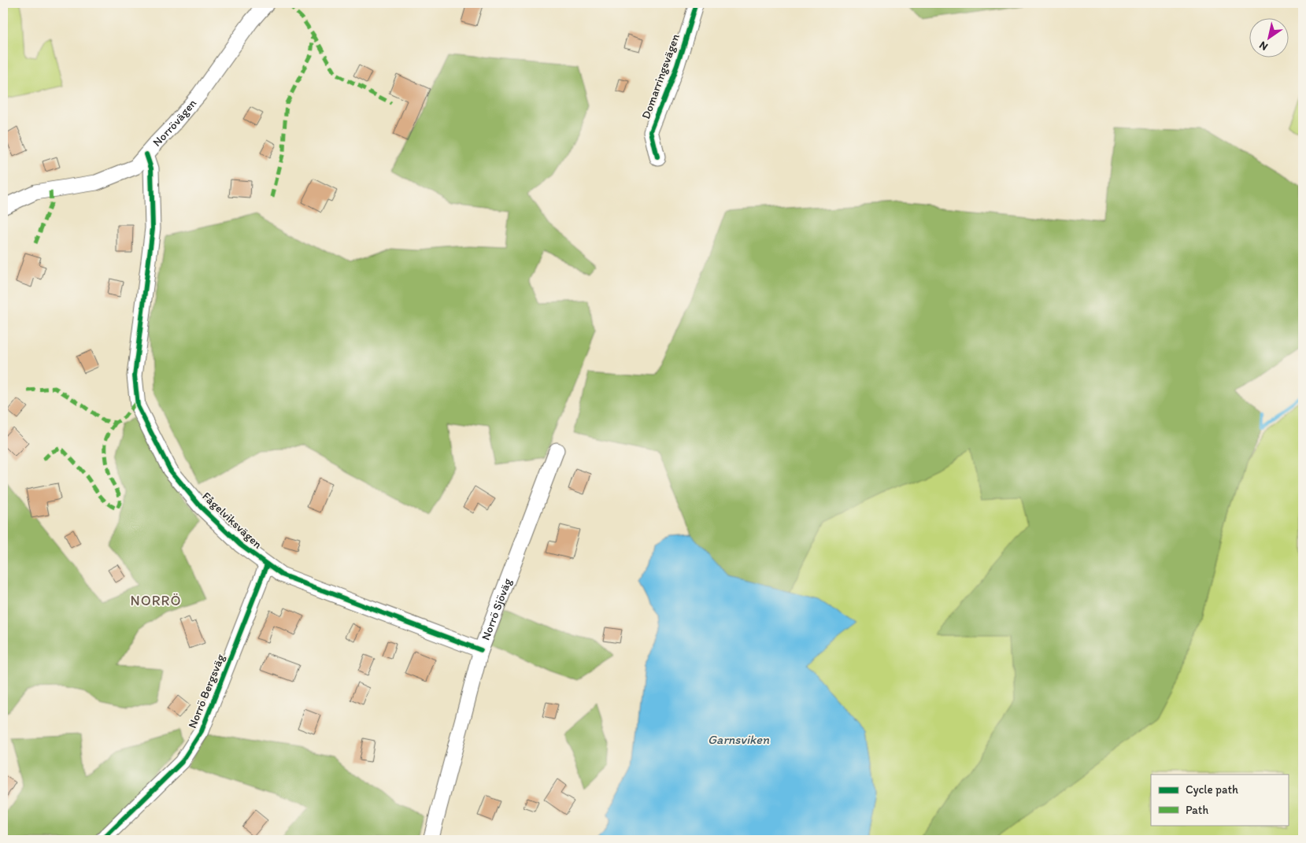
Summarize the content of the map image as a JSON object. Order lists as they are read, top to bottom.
{
  "streets": {
    "street": [
      "Domarringsvägen",
      "Norrövägen",
      "Fågelviksvägen",
      "Norrö Sjöväg",
      "Norrö Bergsväg"
    ]
  },
  "crossings": [
    ["Norrövägen", "Fågelviksvägen"],
    ["Fågelviksvägen", "Norrö Sjöväg"],
    ["Fågelviksvägen", "Norrö Bergsväg"]
  ],
  "districts": ["NORRÖ"],
  "water": ["Garnsviken"],
  "legend": ["Cycle path", "Path"],
  "north": "bottom left"
}
